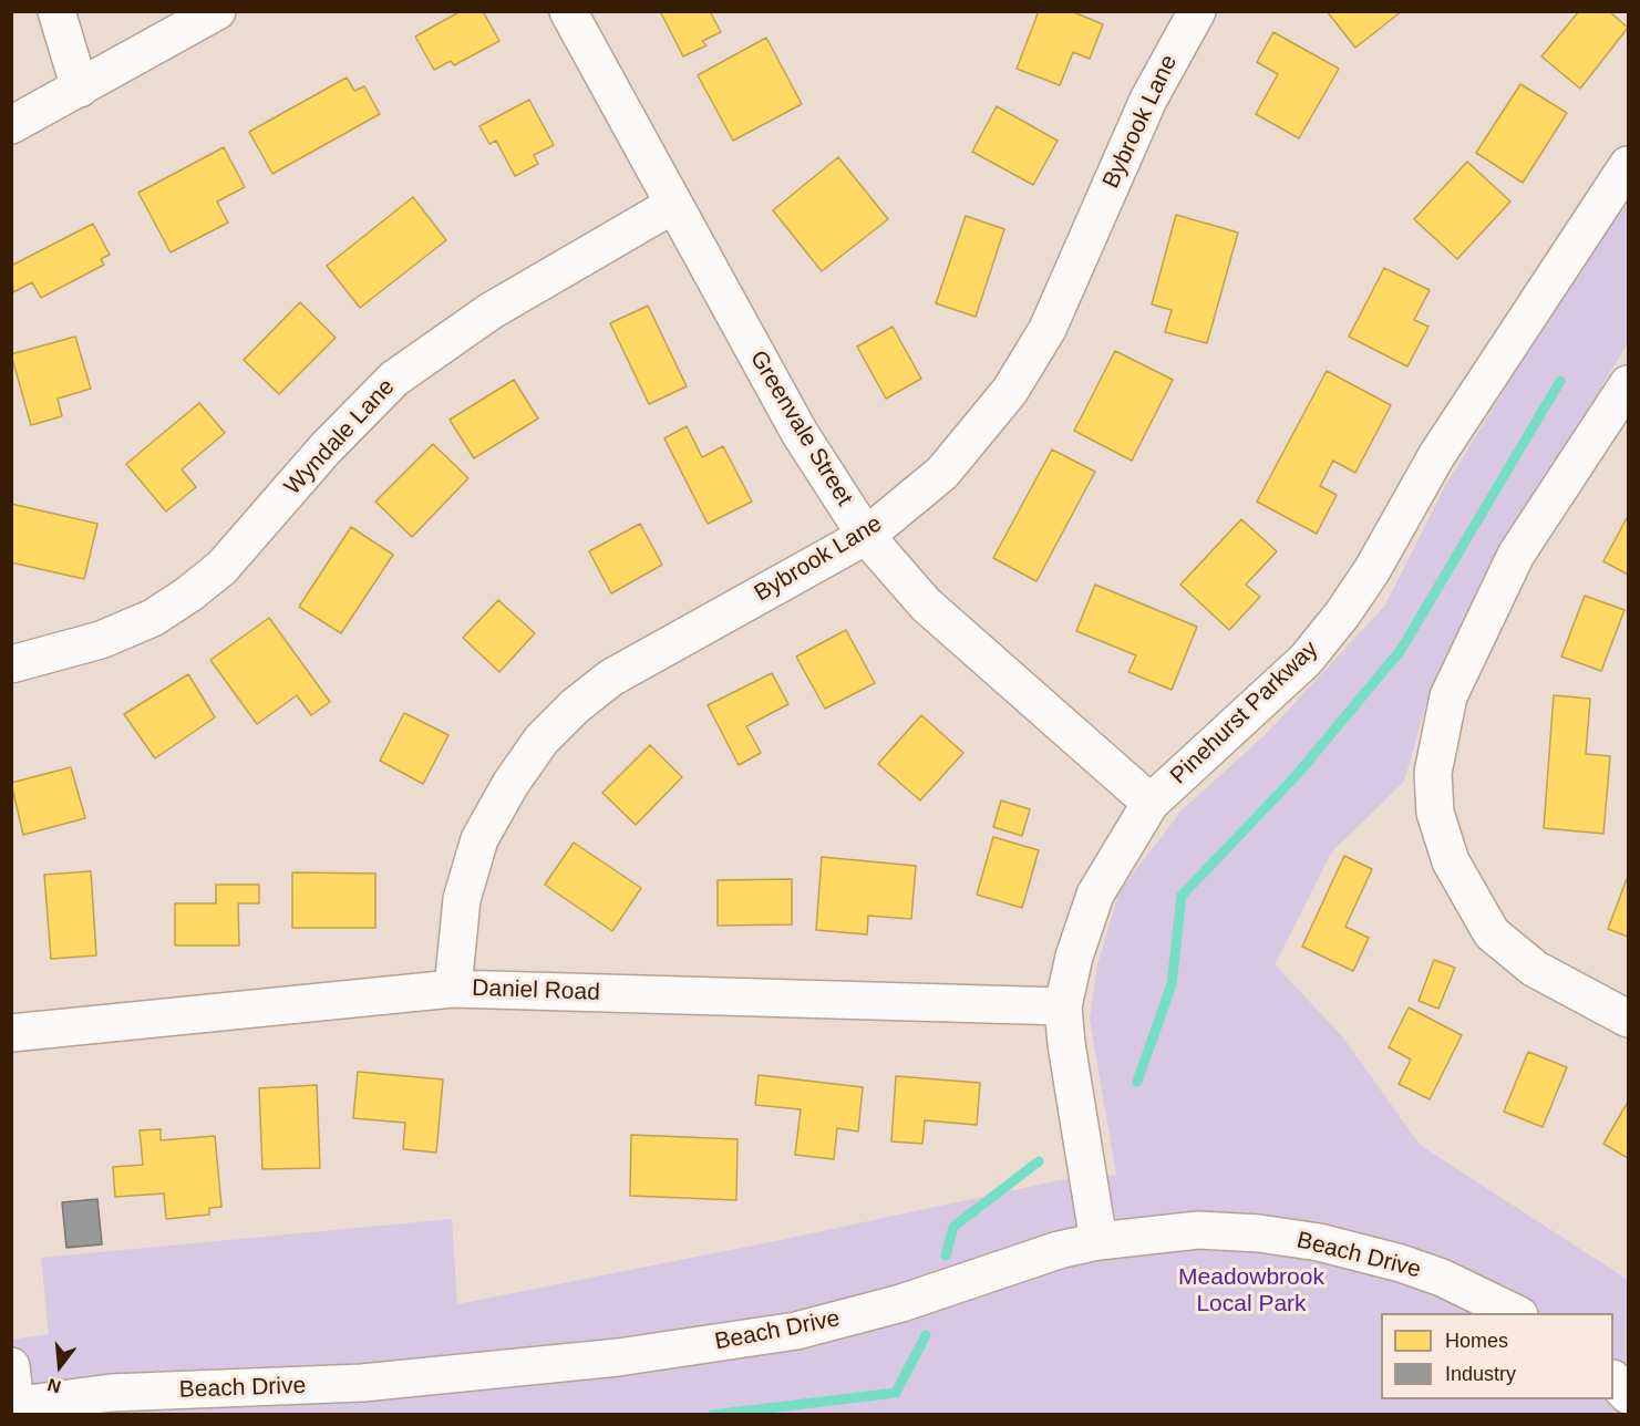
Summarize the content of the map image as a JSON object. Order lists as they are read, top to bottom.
{
  "streets": {
    "street": [
      "Bybrook Lane",
      "Greenvale Street",
      "Wyndale Lane",
      "Pinehurst Parkway",
      "Daniel Road",
      "Beach Drive"
    ]
  },
  "crossings": [
    ["Bybrook Lane", "Greenvale Street"],
    ["Bybrook Lane", "Daniel Road"],
    ["Greenvale Street", "Wyndale Lane"],
    ["Greenvale Street", "Pinehurst Parkway"],
    ["Pinehurst Parkway", "Daniel Road"],
    ["Pinehurst Parkway", "Beach Drive"]
  ],
  "parks": ["Meadowbrook Local Park"],
  "legend": ["Homes", "Industry"],
  "north": "bottom"
}
